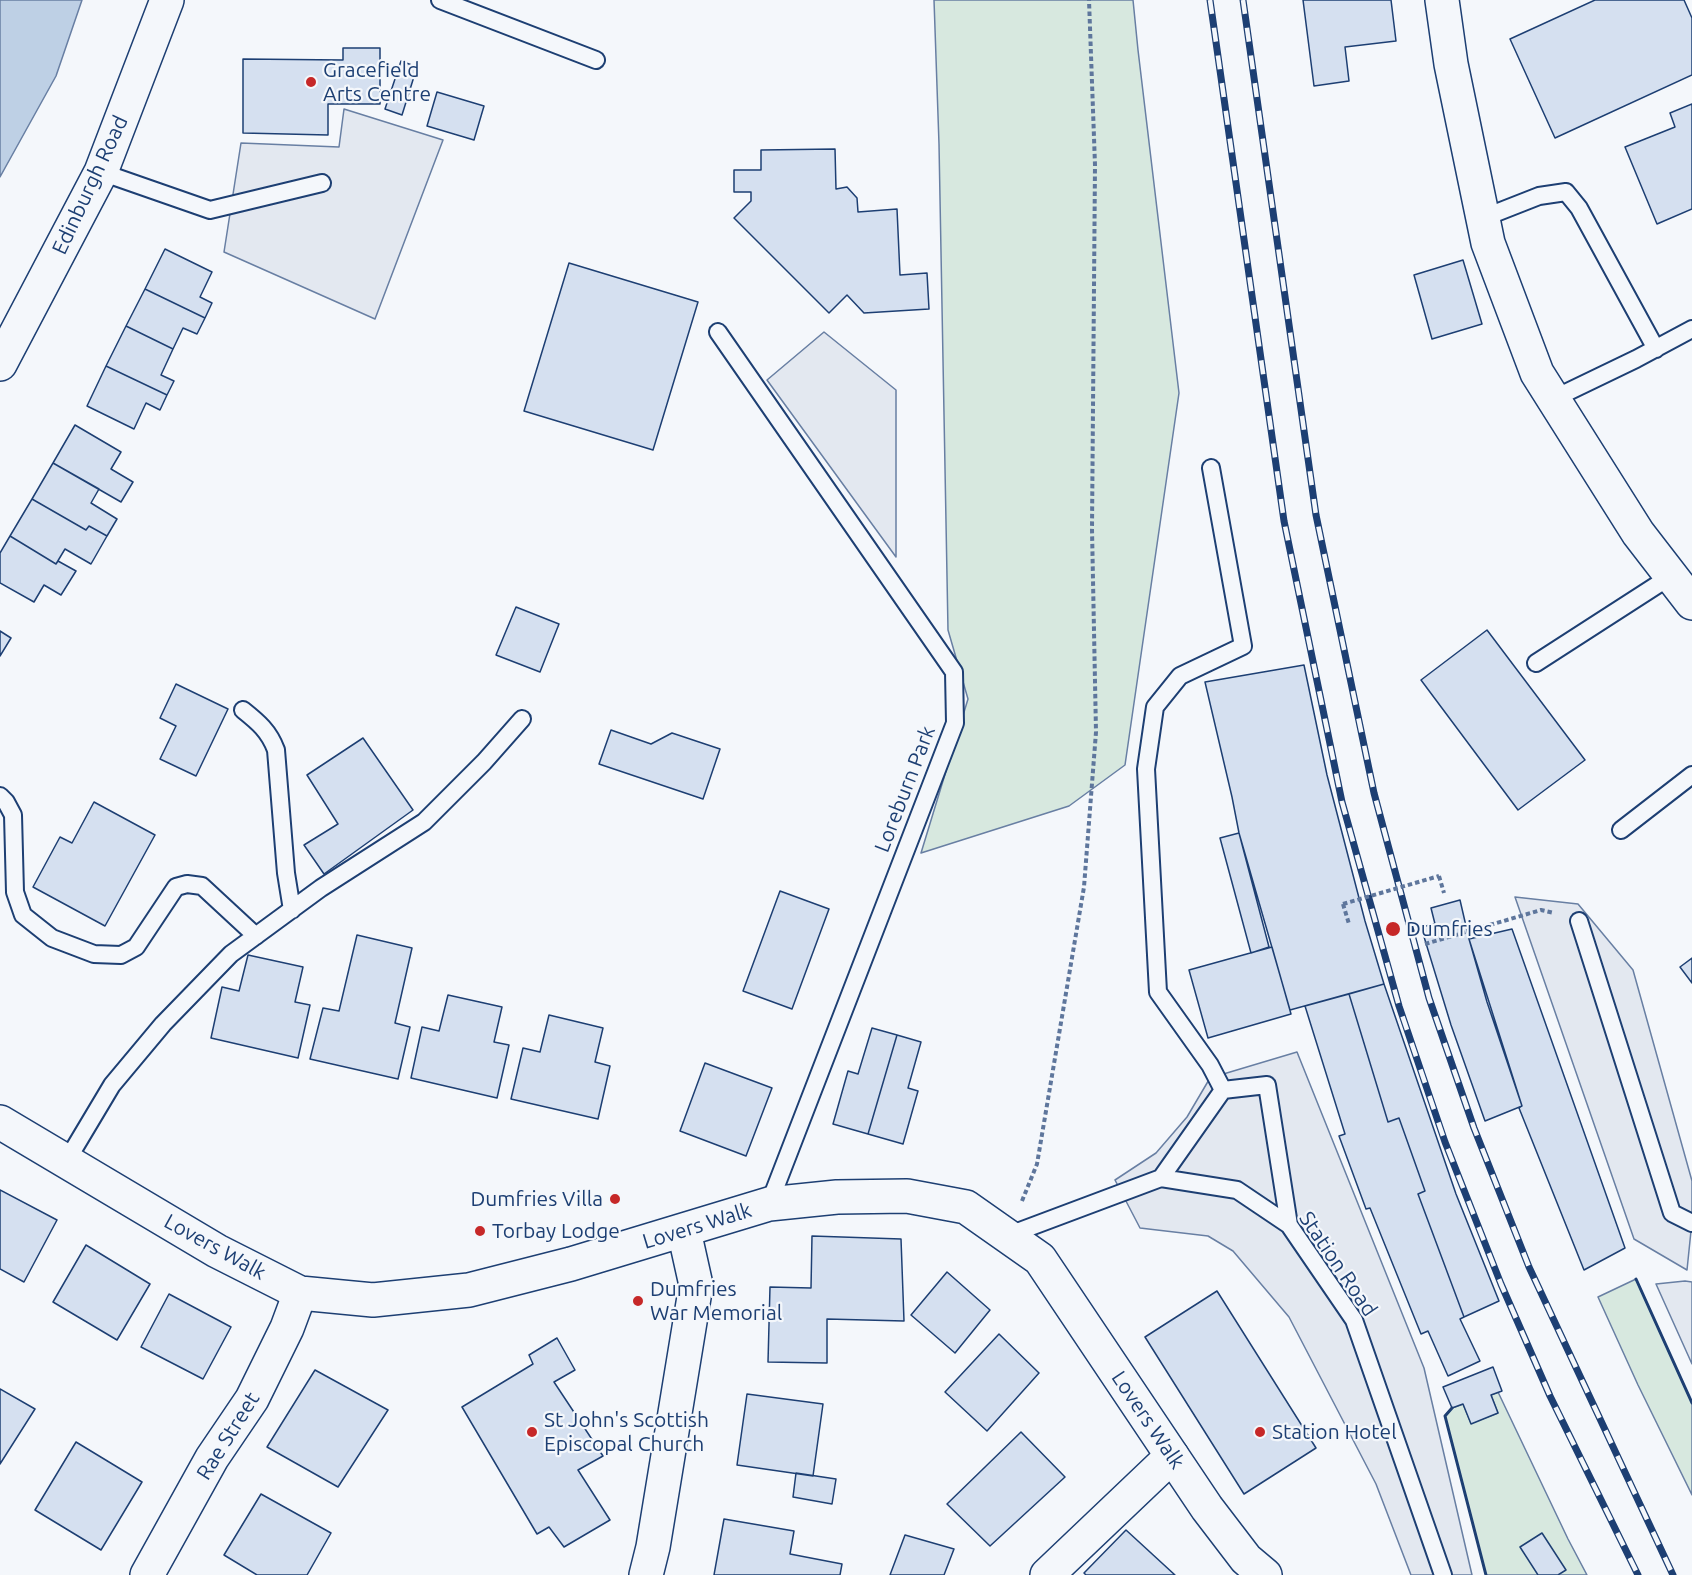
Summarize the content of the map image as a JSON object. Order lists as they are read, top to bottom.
{
  "streets": {
    "street": ["Edinburgh Road", "Lovers Walk", "Rae Street"],
    "lane": ["Loreburn Park", "Station Road"]
  },
  "crossings": [
    ["Loreburn Park", "Lovers Walk"],
    ["Lovers Walk", "Station Road"],
    ["Lovers Walk", "Rae Street"]
  ],
  "places": [
    "Gracefield Arts Centre",
    "Dumfries",
    "Dumfries Villa",
    "Torbay Lodge",
    "Dumfries War Memorial",
    "St John's Scottish Episcopal Church",
    "Station Hotel"
  ]
}
